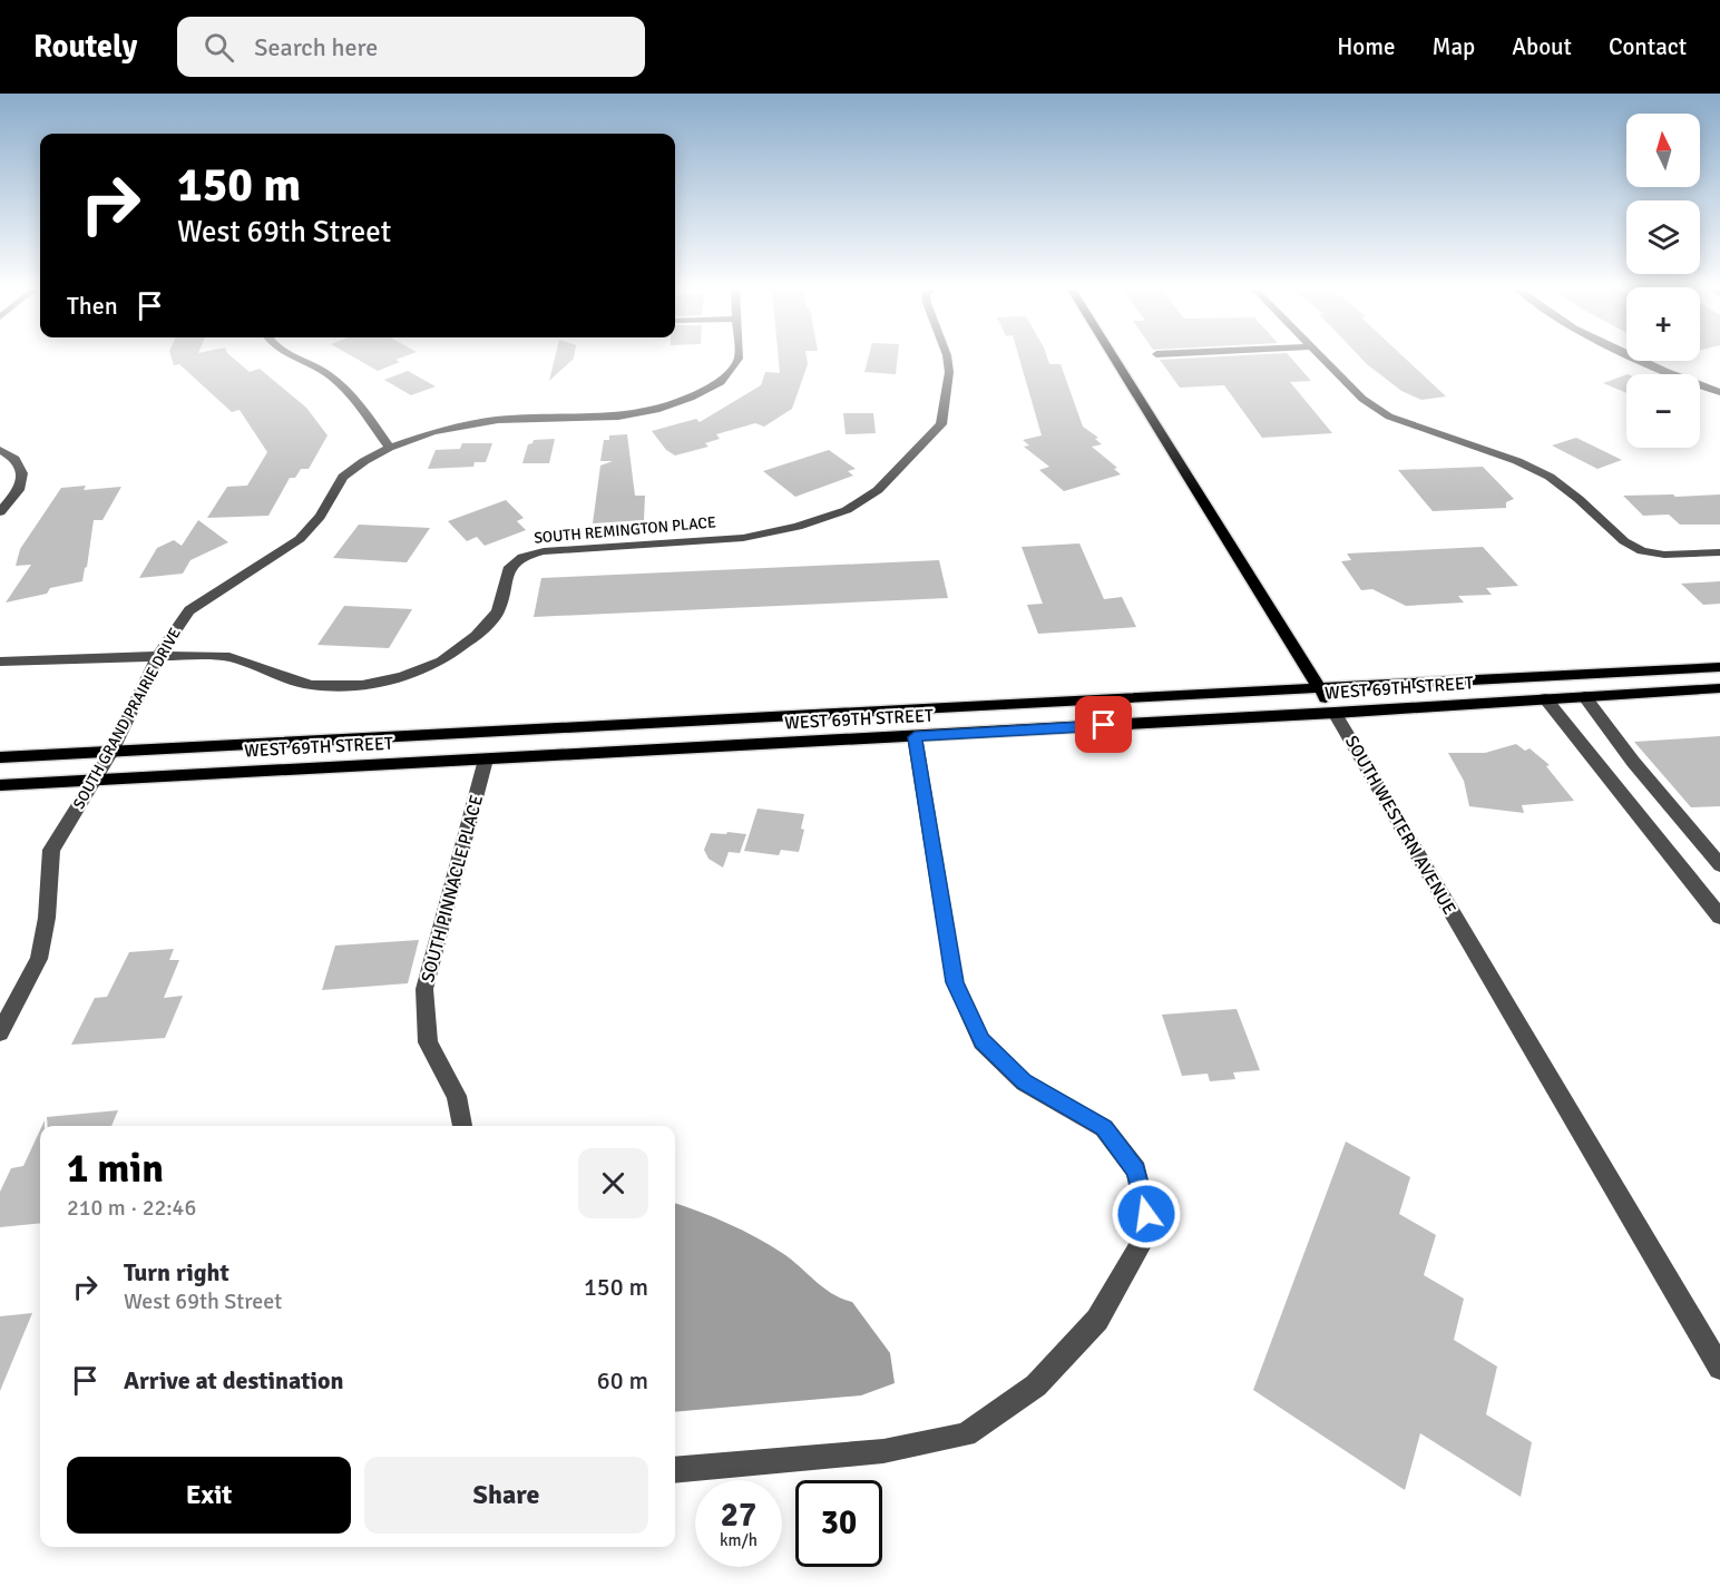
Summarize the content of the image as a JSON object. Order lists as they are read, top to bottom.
{
  "streets": {
    "main road": ["WEST 69TH STREET", "SOUTH WESTERN AVENUE"],
    "street": ["SOUTH REMINGTON PLACE", "SOUTH GRAND PRAIRIE DRIVE", "SOUTH PINNACLE PLACE"]
  },
  "crossings": [
    ["SOUTH REMINGTON PLACE", "SOUTH GRAND PRAIRIE DRIVE"],
    ["WEST 69TH STREET", "SOUTH GRAND PRAIRIE DRIVE"],
    ["WEST 69TH STREET", "SOUTH WESTERN AVENUE"],
    ["WEST 69TH STREET", "SOUTH PINNACLE PLACE"]
  ],
  "north": "top",
  "page": {
    "header": "Routely",
    "search": "Search here",
    "nav": [
      "Home",
      "Map",
      "About",
      "Contact"
    ],
    "map_buttons": ["+", "−"],
    "turn": ["150 m", "West 69th Street"],
    "then": "Then",
    "heading": ["1 min", "210 m · 22:46"],
    "list": [
      {
        "name": "Turn right",
        "note": "West 69th Street",
        "value": "150 m"
      },
      {
        "name": "Arrive at destination",
        "value": "60 m"
      }
    ],
    "buttons": ["Exit", "Share"],
    "speed": "27 km/h",
    "limit": "30"
  }
}
